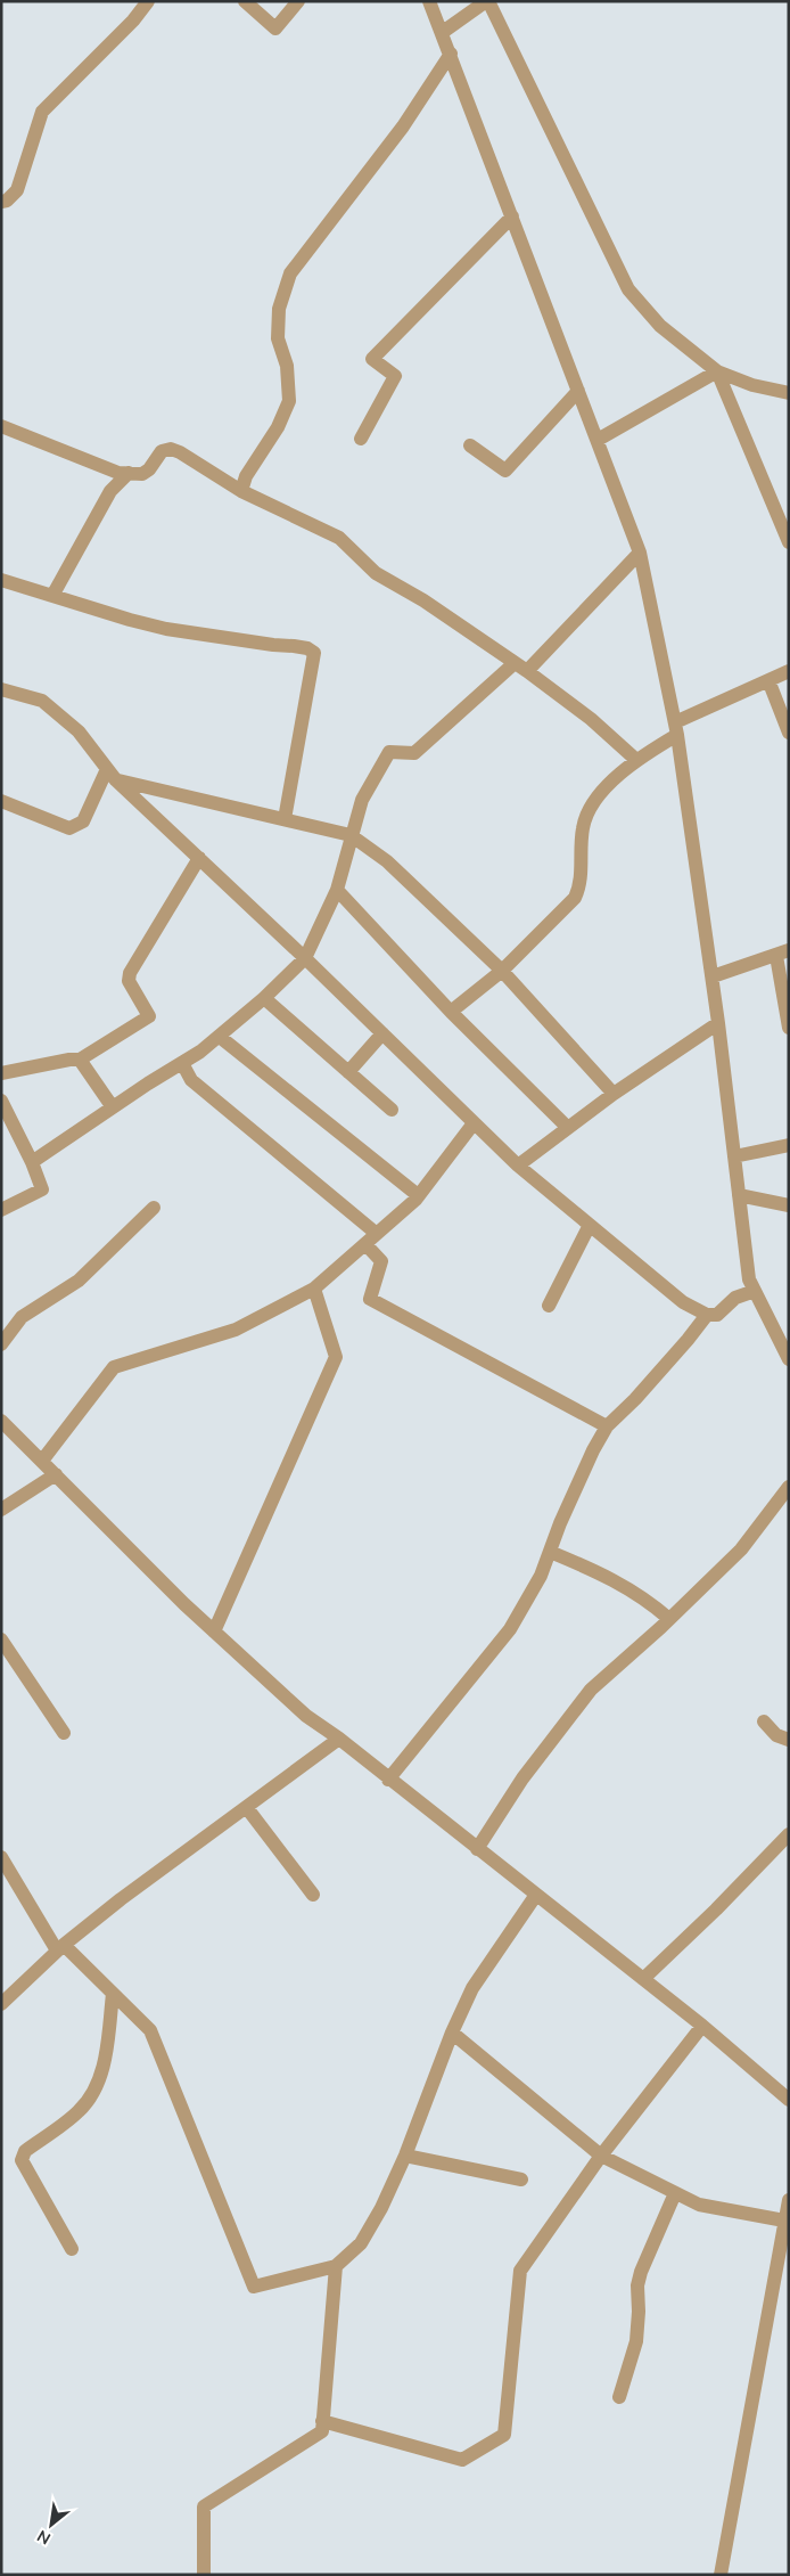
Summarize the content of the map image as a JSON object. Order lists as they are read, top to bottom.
{
  "north": "bottom left"
}
